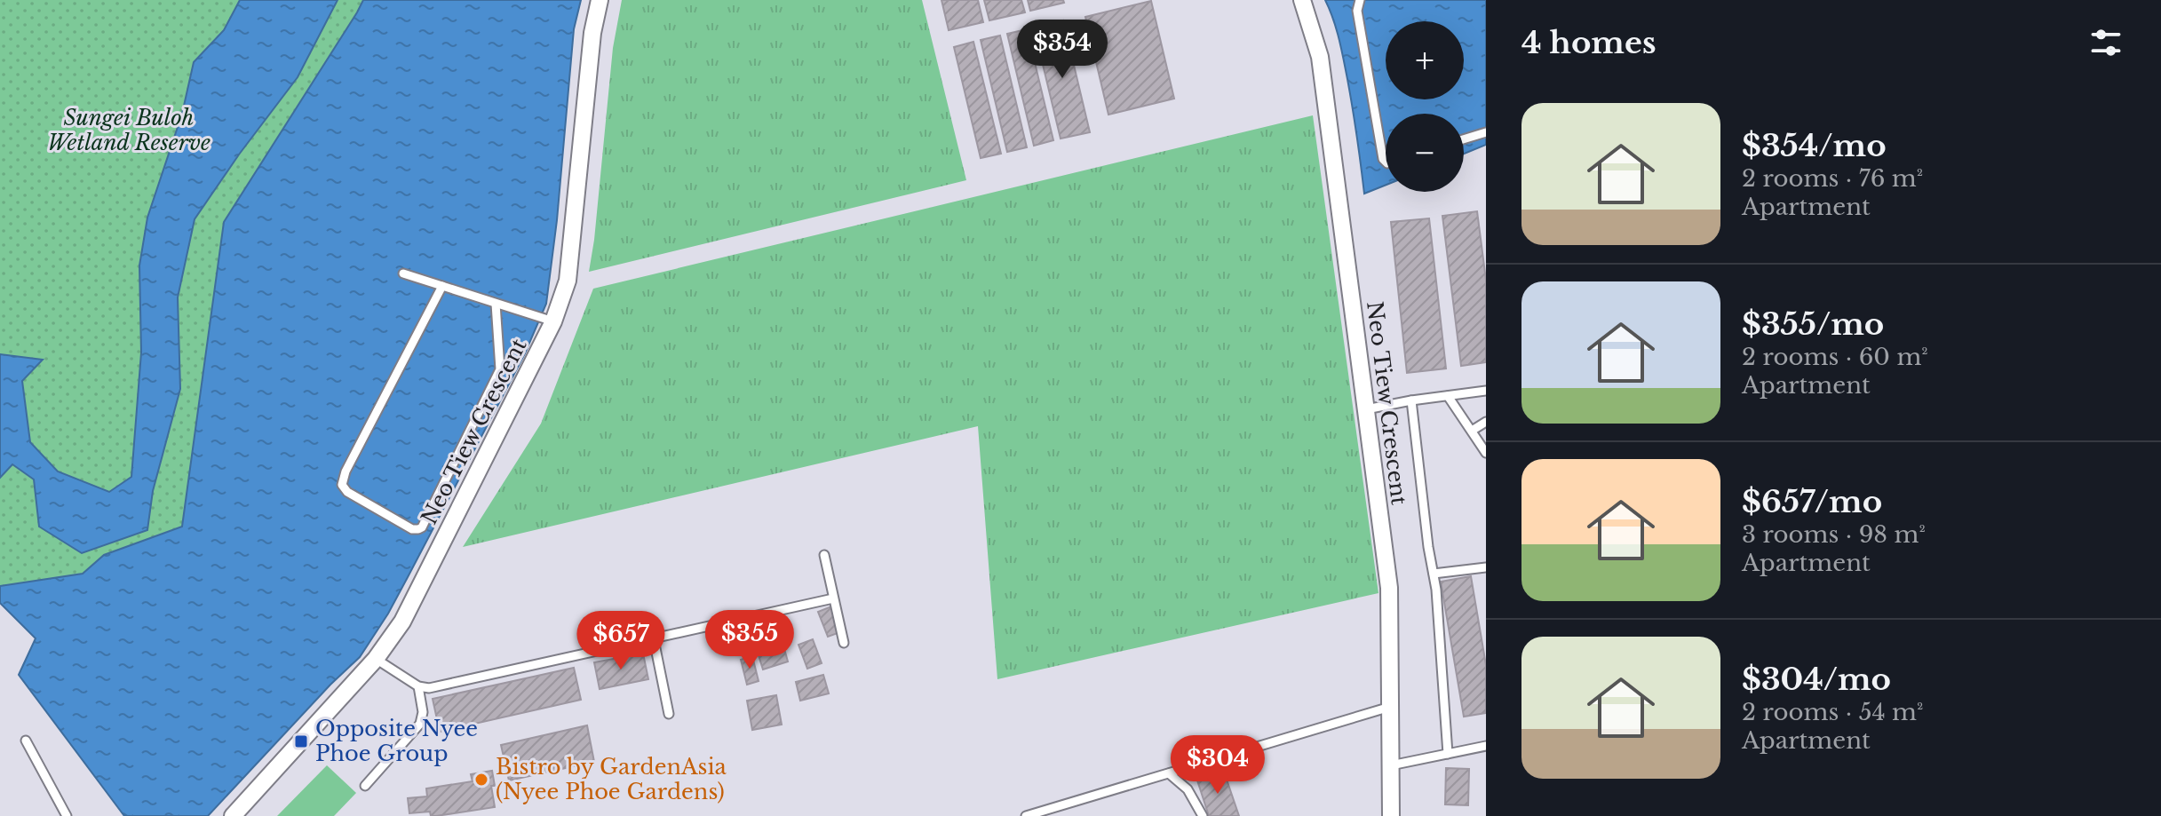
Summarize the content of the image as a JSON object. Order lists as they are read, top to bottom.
{
  "streets": {
    "street": ["Neo Tiew Crescent"]
  },
  "parks": ["Sungei Buloh Wetland Reserve"],
  "places": {
    "transit": ["Opposite Nyee Phoe Group"],
    "other": ["Bistro by GardenAsia (Nyee Phoe Gardens)"]
  },
  "page": {
    "heading": "4 homes",
    "price": [
      "$354",
      "$355",
      "$657",
      "$304"
    ],
    "map_buttons": ["+", "−"],
    "list": [
      {
        "name": "$354/mo",
        "note": "2 rooms · 76 m² · Apartment"
      },
      {
        "name": "$355/mo",
        "note": "2 rooms · 60 m² · Apartment"
      },
      {
        "name": "$657/mo",
        "note": "3 rooms · 98 m² · Apartment"
      },
      {
        "name": "$304/mo",
        "note": "2 rooms · 54 m² · Apartment"
      }
    ]
  }
}
